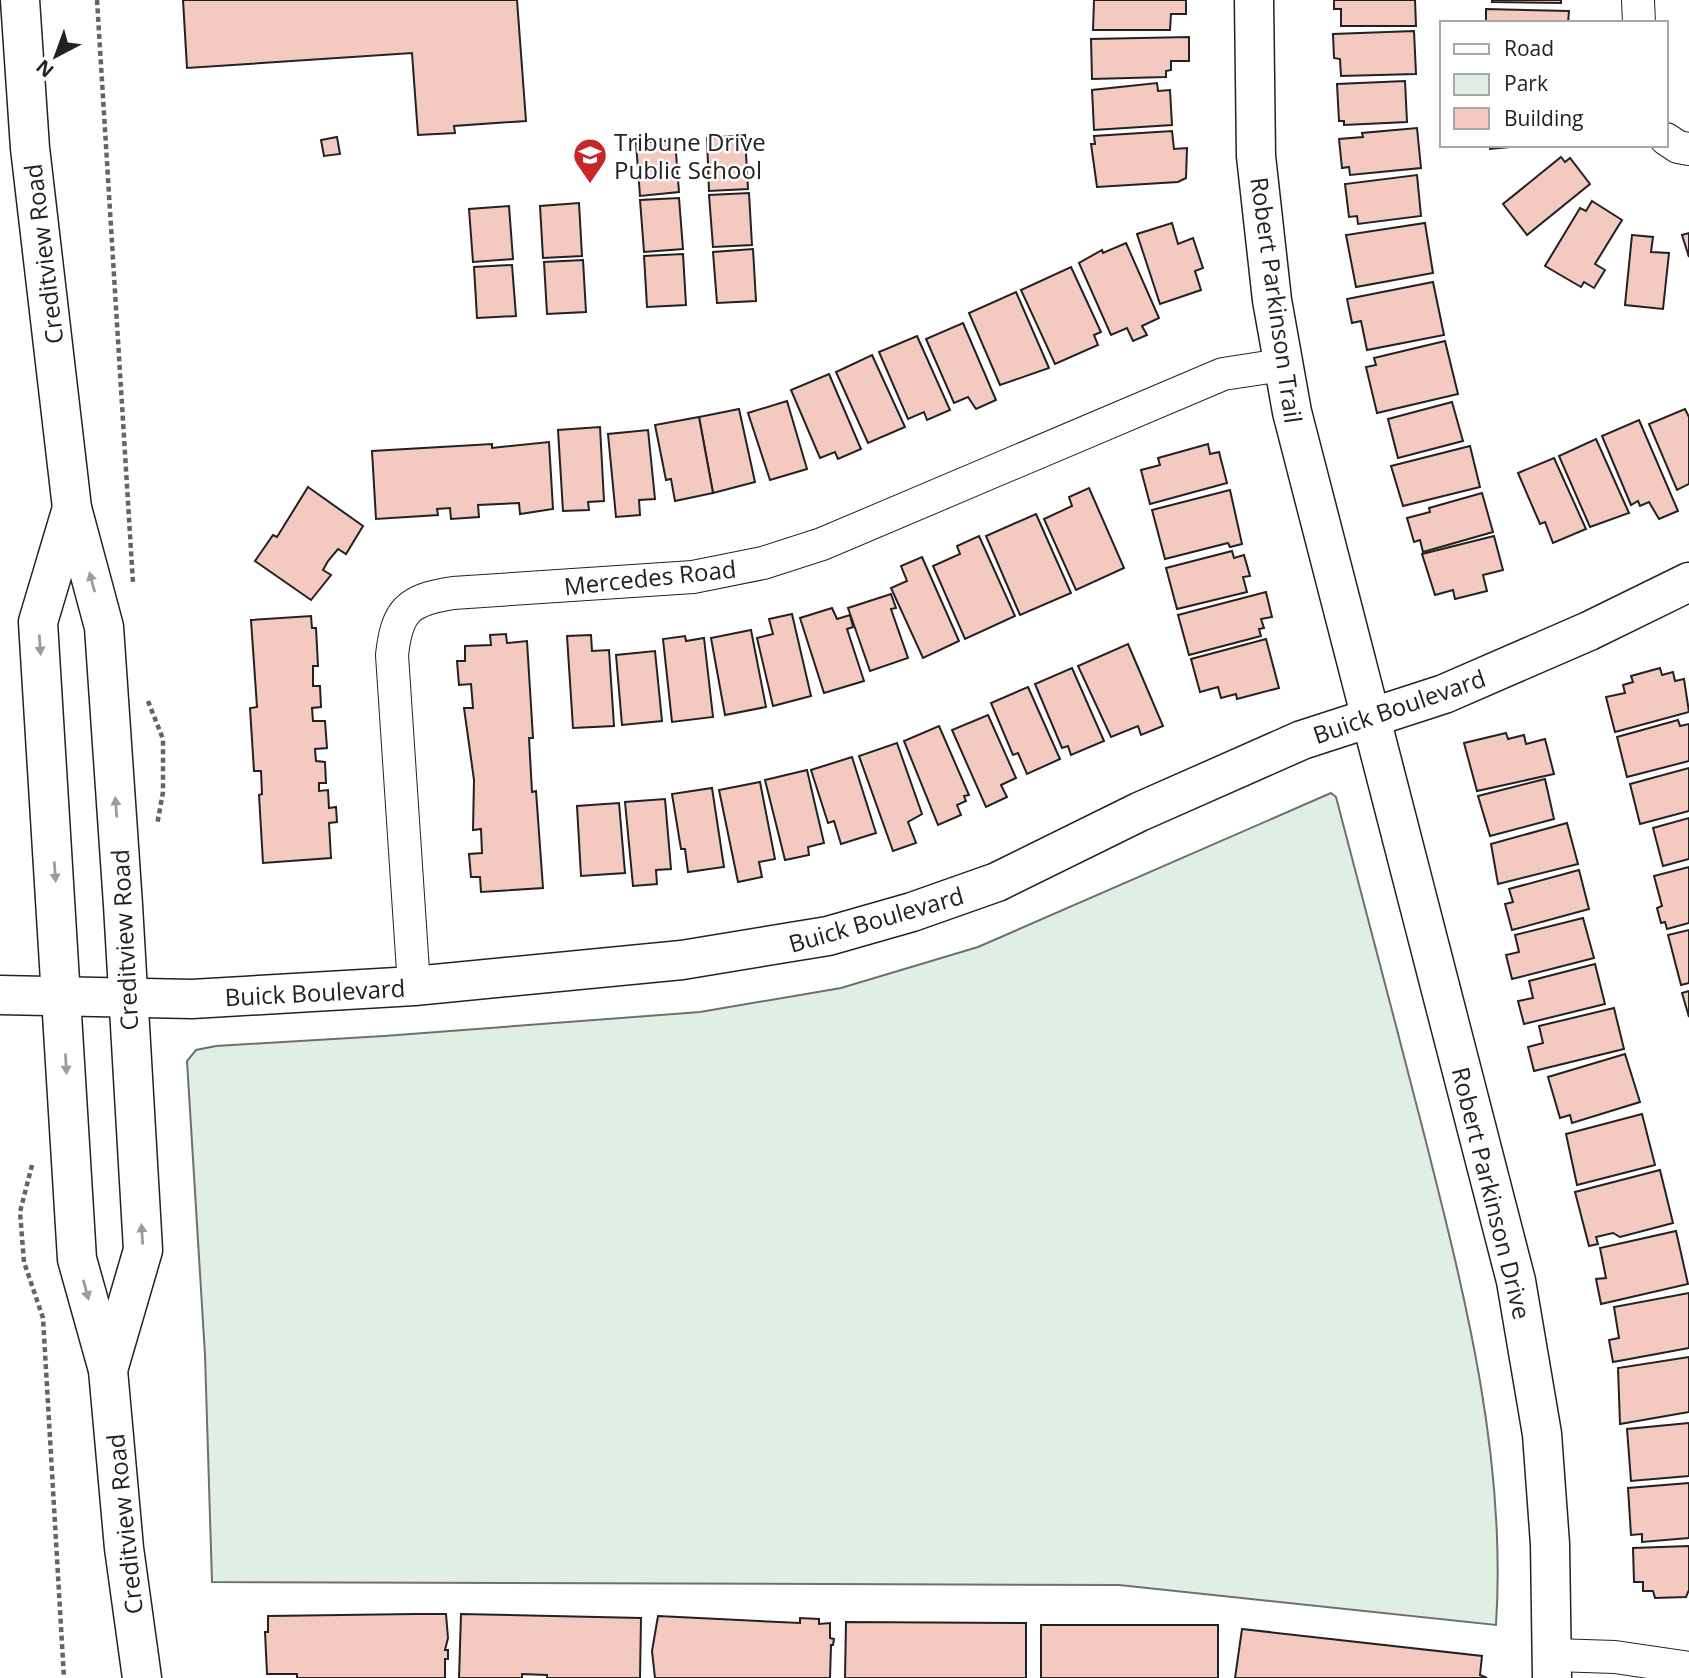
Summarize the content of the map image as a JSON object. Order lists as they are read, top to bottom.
{
  "streets": {
    "street": [
      "Creditview Road",
      "Robert Parkinson Trail",
      "Mercedes Road",
      "Buick Boulevard",
      "Robert Parkinson Drive"
    ]
  },
  "crossings": [
    ["Creditview Road", "Buick Boulevard"],
    ["Robert Parkinson Trail", "Mercedes Road"],
    ["Robert Parkinson Trail", "Buick Boulevard"],
    ["Robert Parkinson Trail", "Robert Parkinson Drive"],
    ["Mercedes Road", "Buick Boulevard"],
    ["Buick Boulevard", "Robert Parkinson Drive"]
  ],
  "places": {
    "school or university": ["Tribune Drive Public School"]
  },
  "legend": ["Road", "Park", "Building"],
  "north": "bottom left"
}
